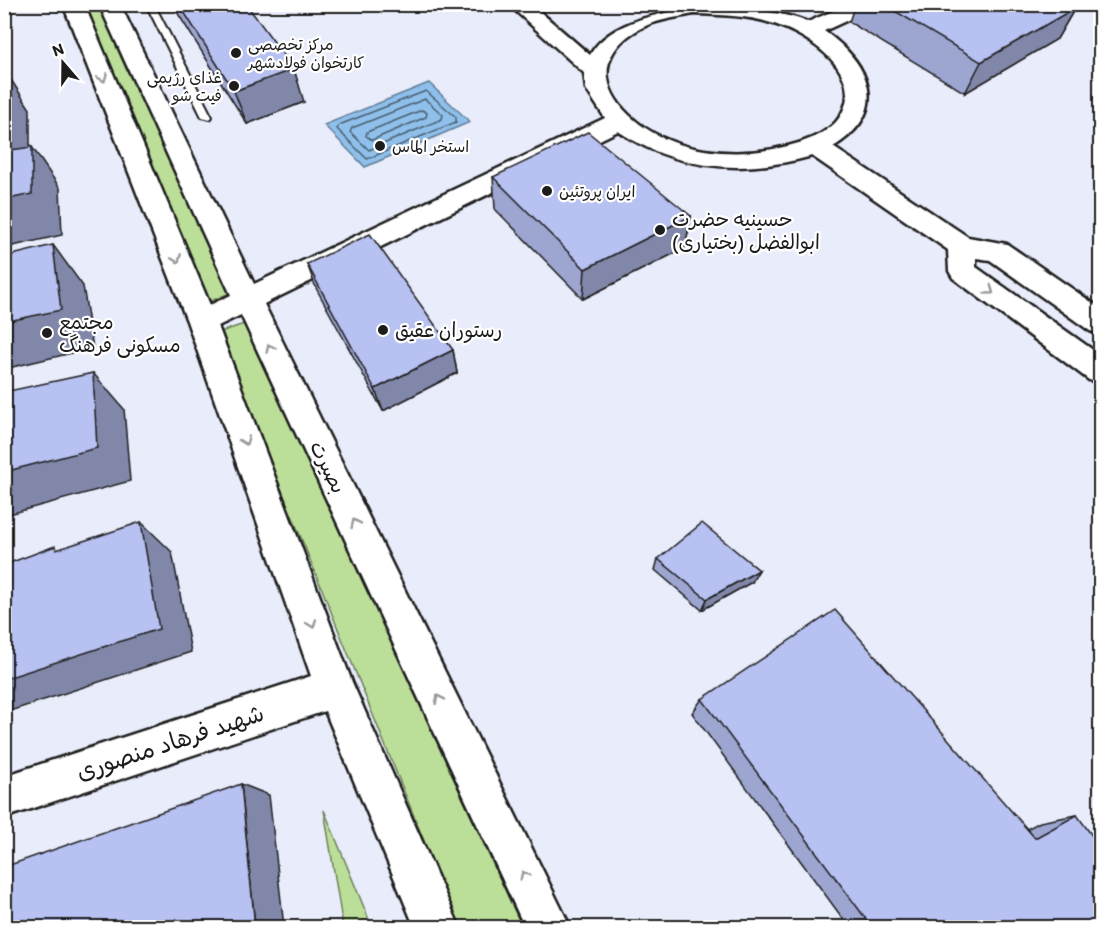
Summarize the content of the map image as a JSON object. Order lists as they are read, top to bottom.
{
  "streets": {
    "street": ["بصیرت", "شهید فرهاد منصوری"]
  },
  "places": [
    "مرکز تخصصی کارتخوان فولادشهر",
    "غذای رژیمی فیت شو",
    "استخر الماس",
    "ایران پروتئین",
    "حسینیه حضرت ابوالفضل (بختیاری)",
    "رستوران عقیق",
    "مجتمع مسکونی فرهنگ"
  ],
  "north": "top"
}
